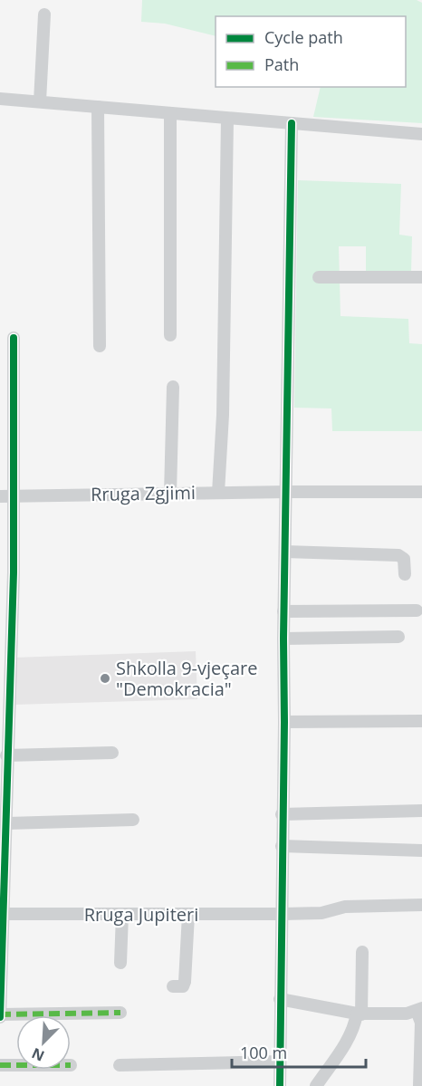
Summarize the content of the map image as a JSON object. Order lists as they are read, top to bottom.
{
  "streets": {
    "street": ["Rruga Zgjimi", "Rruga Jupiteri"]
  },
  "places": ["Shkolla 9-vjeçare \"Demokracia\""],
  "legend": ["Cycle path", "Path"],
  "scale_bar": "100 m",
  "north": "bottom left"
}
